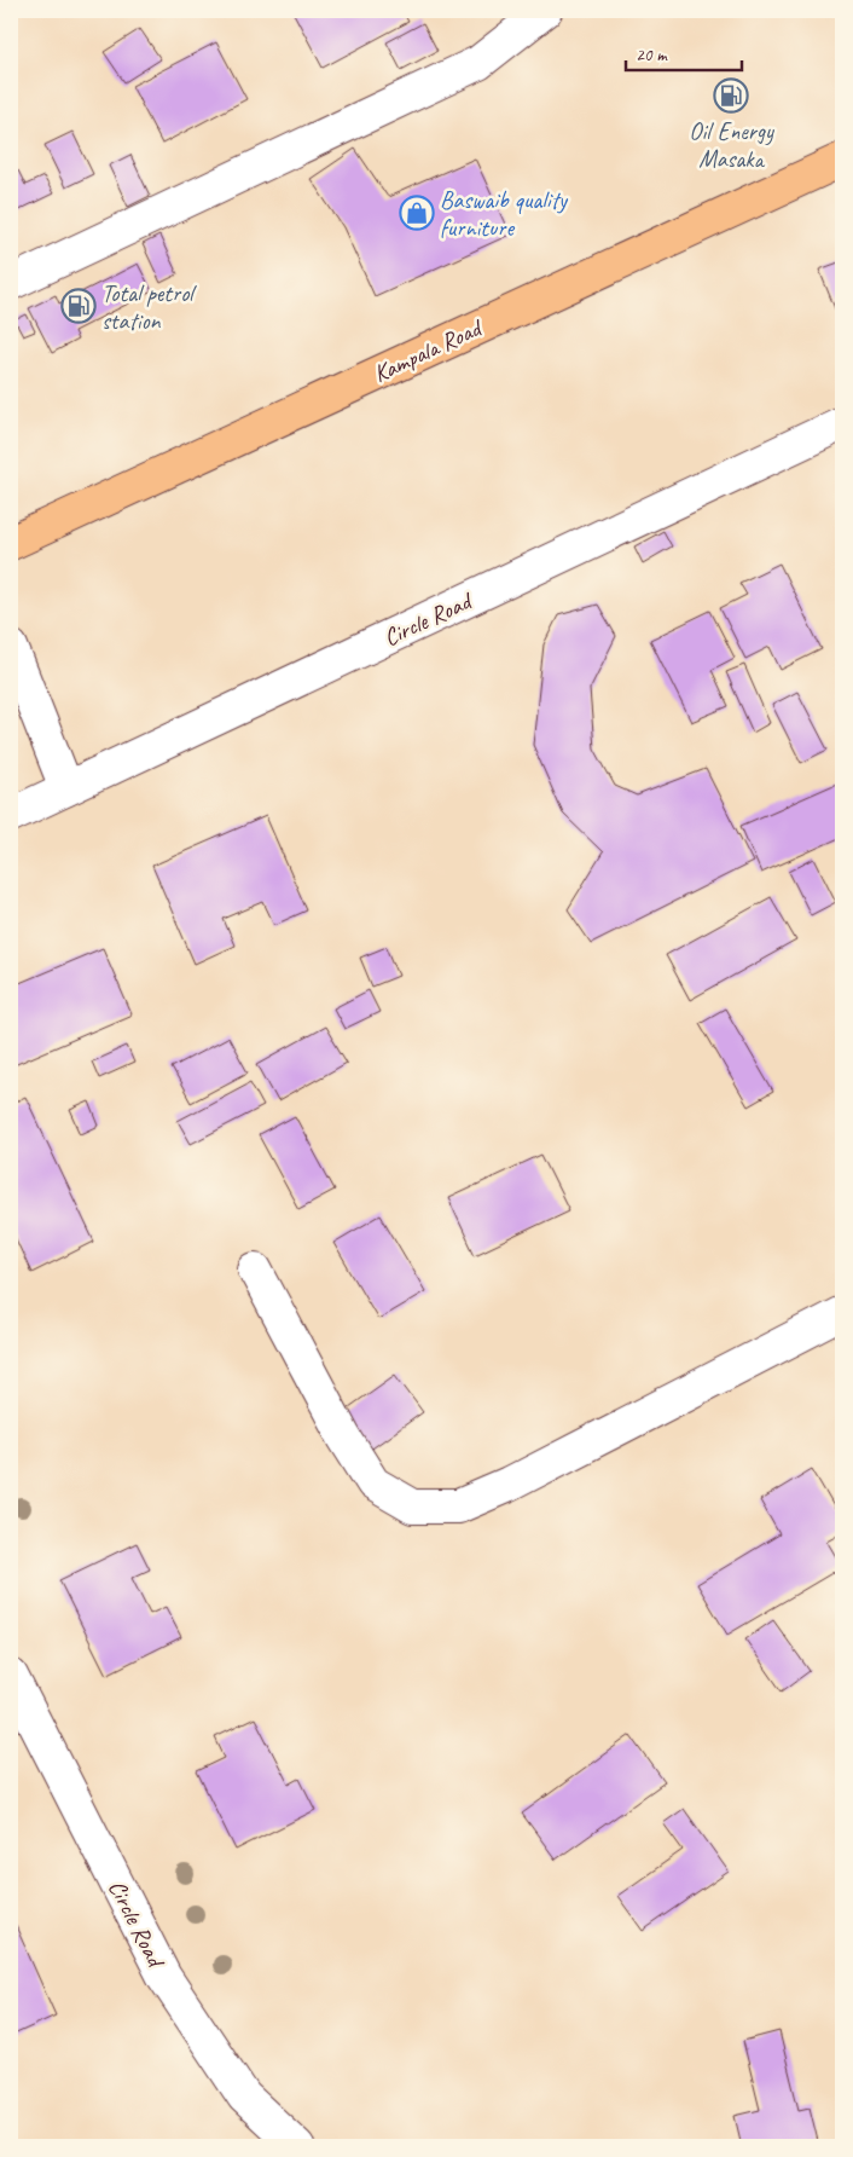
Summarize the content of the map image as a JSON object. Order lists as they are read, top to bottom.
{
  "streets": {
    "main road": ["Kampala Road"],
    "street": ["Circle Road"]
  },
  "places": {
    "fuel station": ["Oil Energy Masaka", "Total petrol station"],
    "shop": ["Baswaib quality furniture"]
  },
  "scale_bar": "20 m"
}
